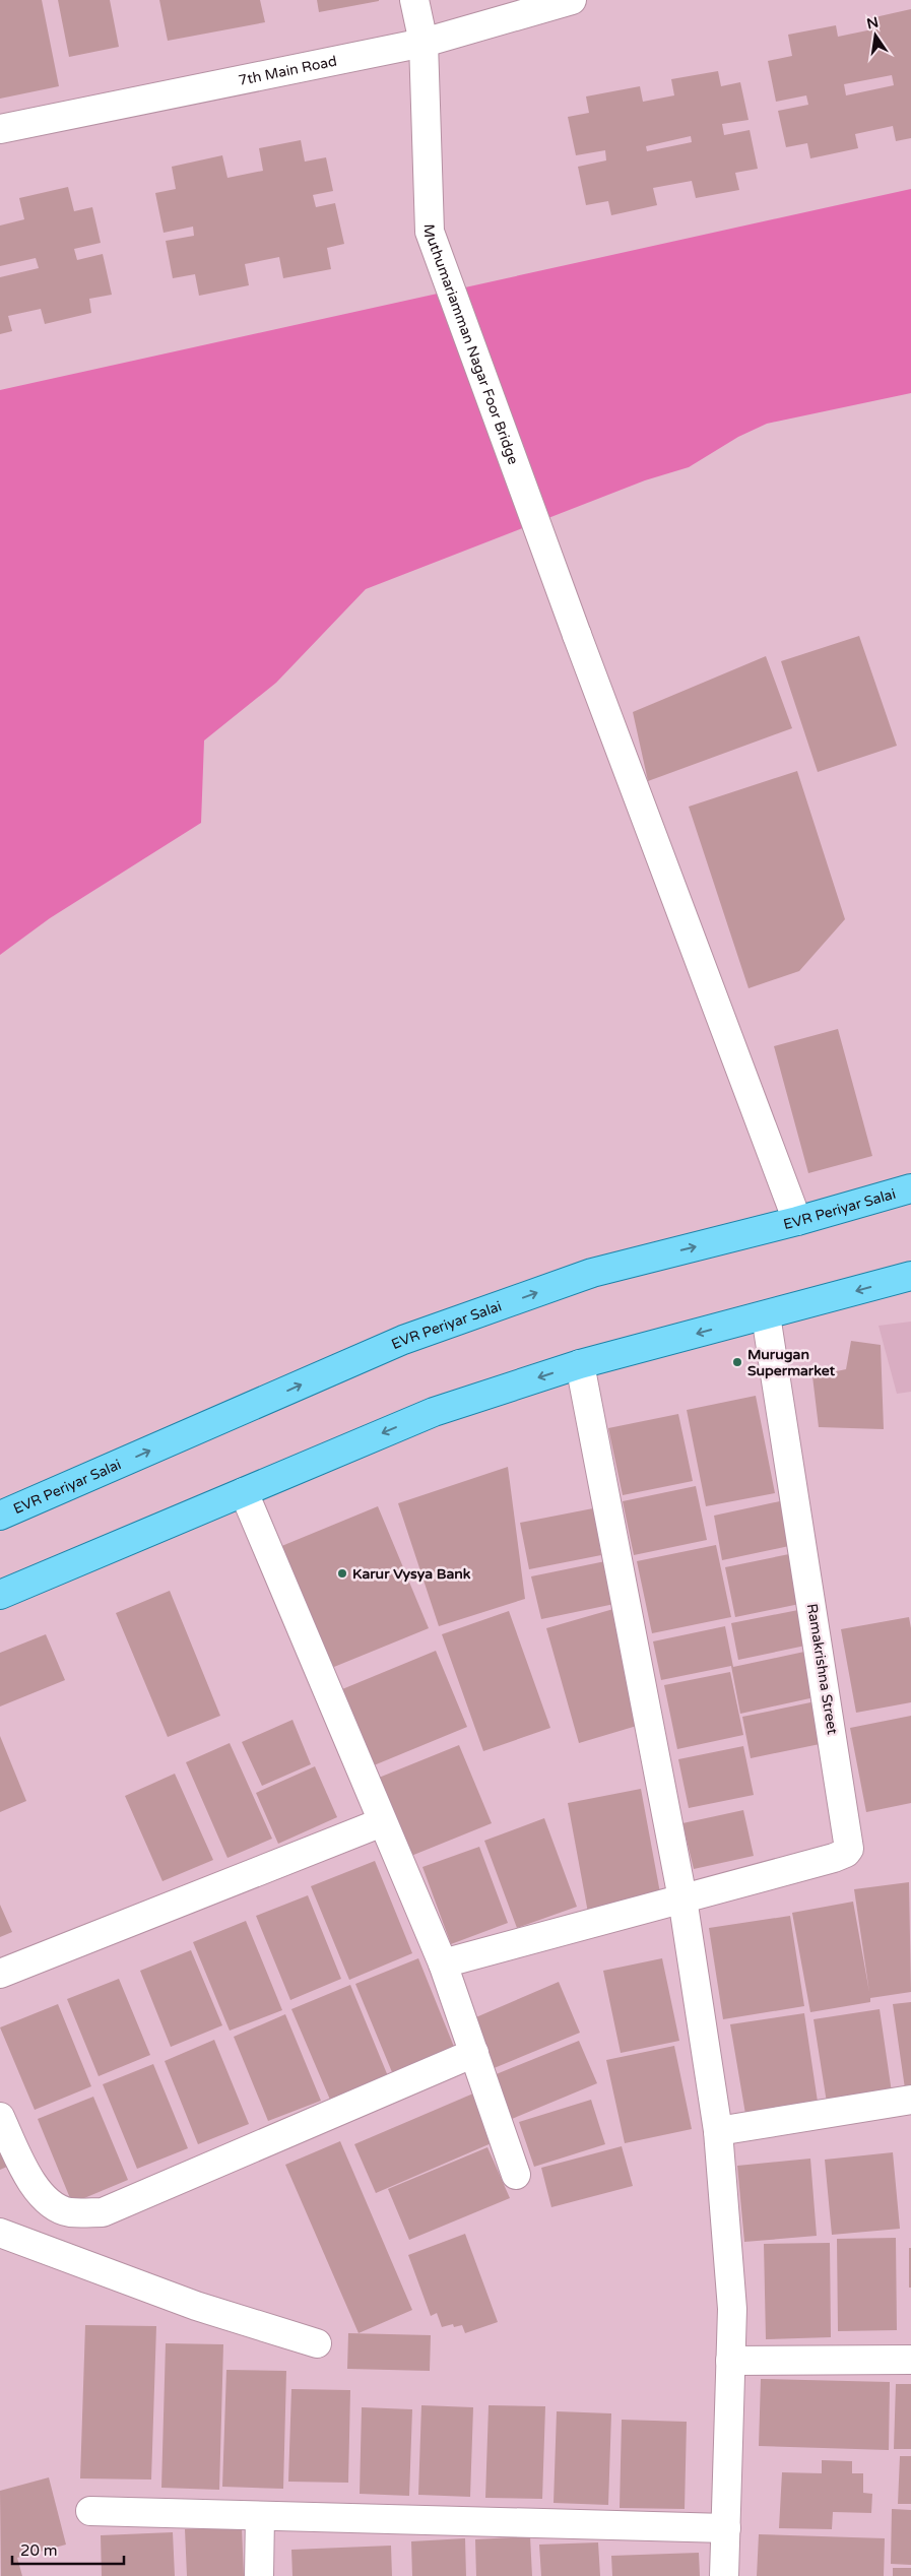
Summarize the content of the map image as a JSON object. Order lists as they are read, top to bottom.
{
  "streets": {
    "main road": ["EVR Periyar Salai"],
    "street": ["7th Main Road", "Muthumariamman Nagar Foor Bridge", "Ramakrishna Street"]
  },
  "crossings": [
    ["7th Main Road", "Muthumariamman Nagar Foor Bridge"],
    ["Muthumariamman Nagar Foor Bridge", "EVR Periyar Salai"]
  ],
  "places": ["Murugan Supermarket", "Karur Vysya Bank"],
  "scale_bar": "20 m",
  "north": "top"
}
